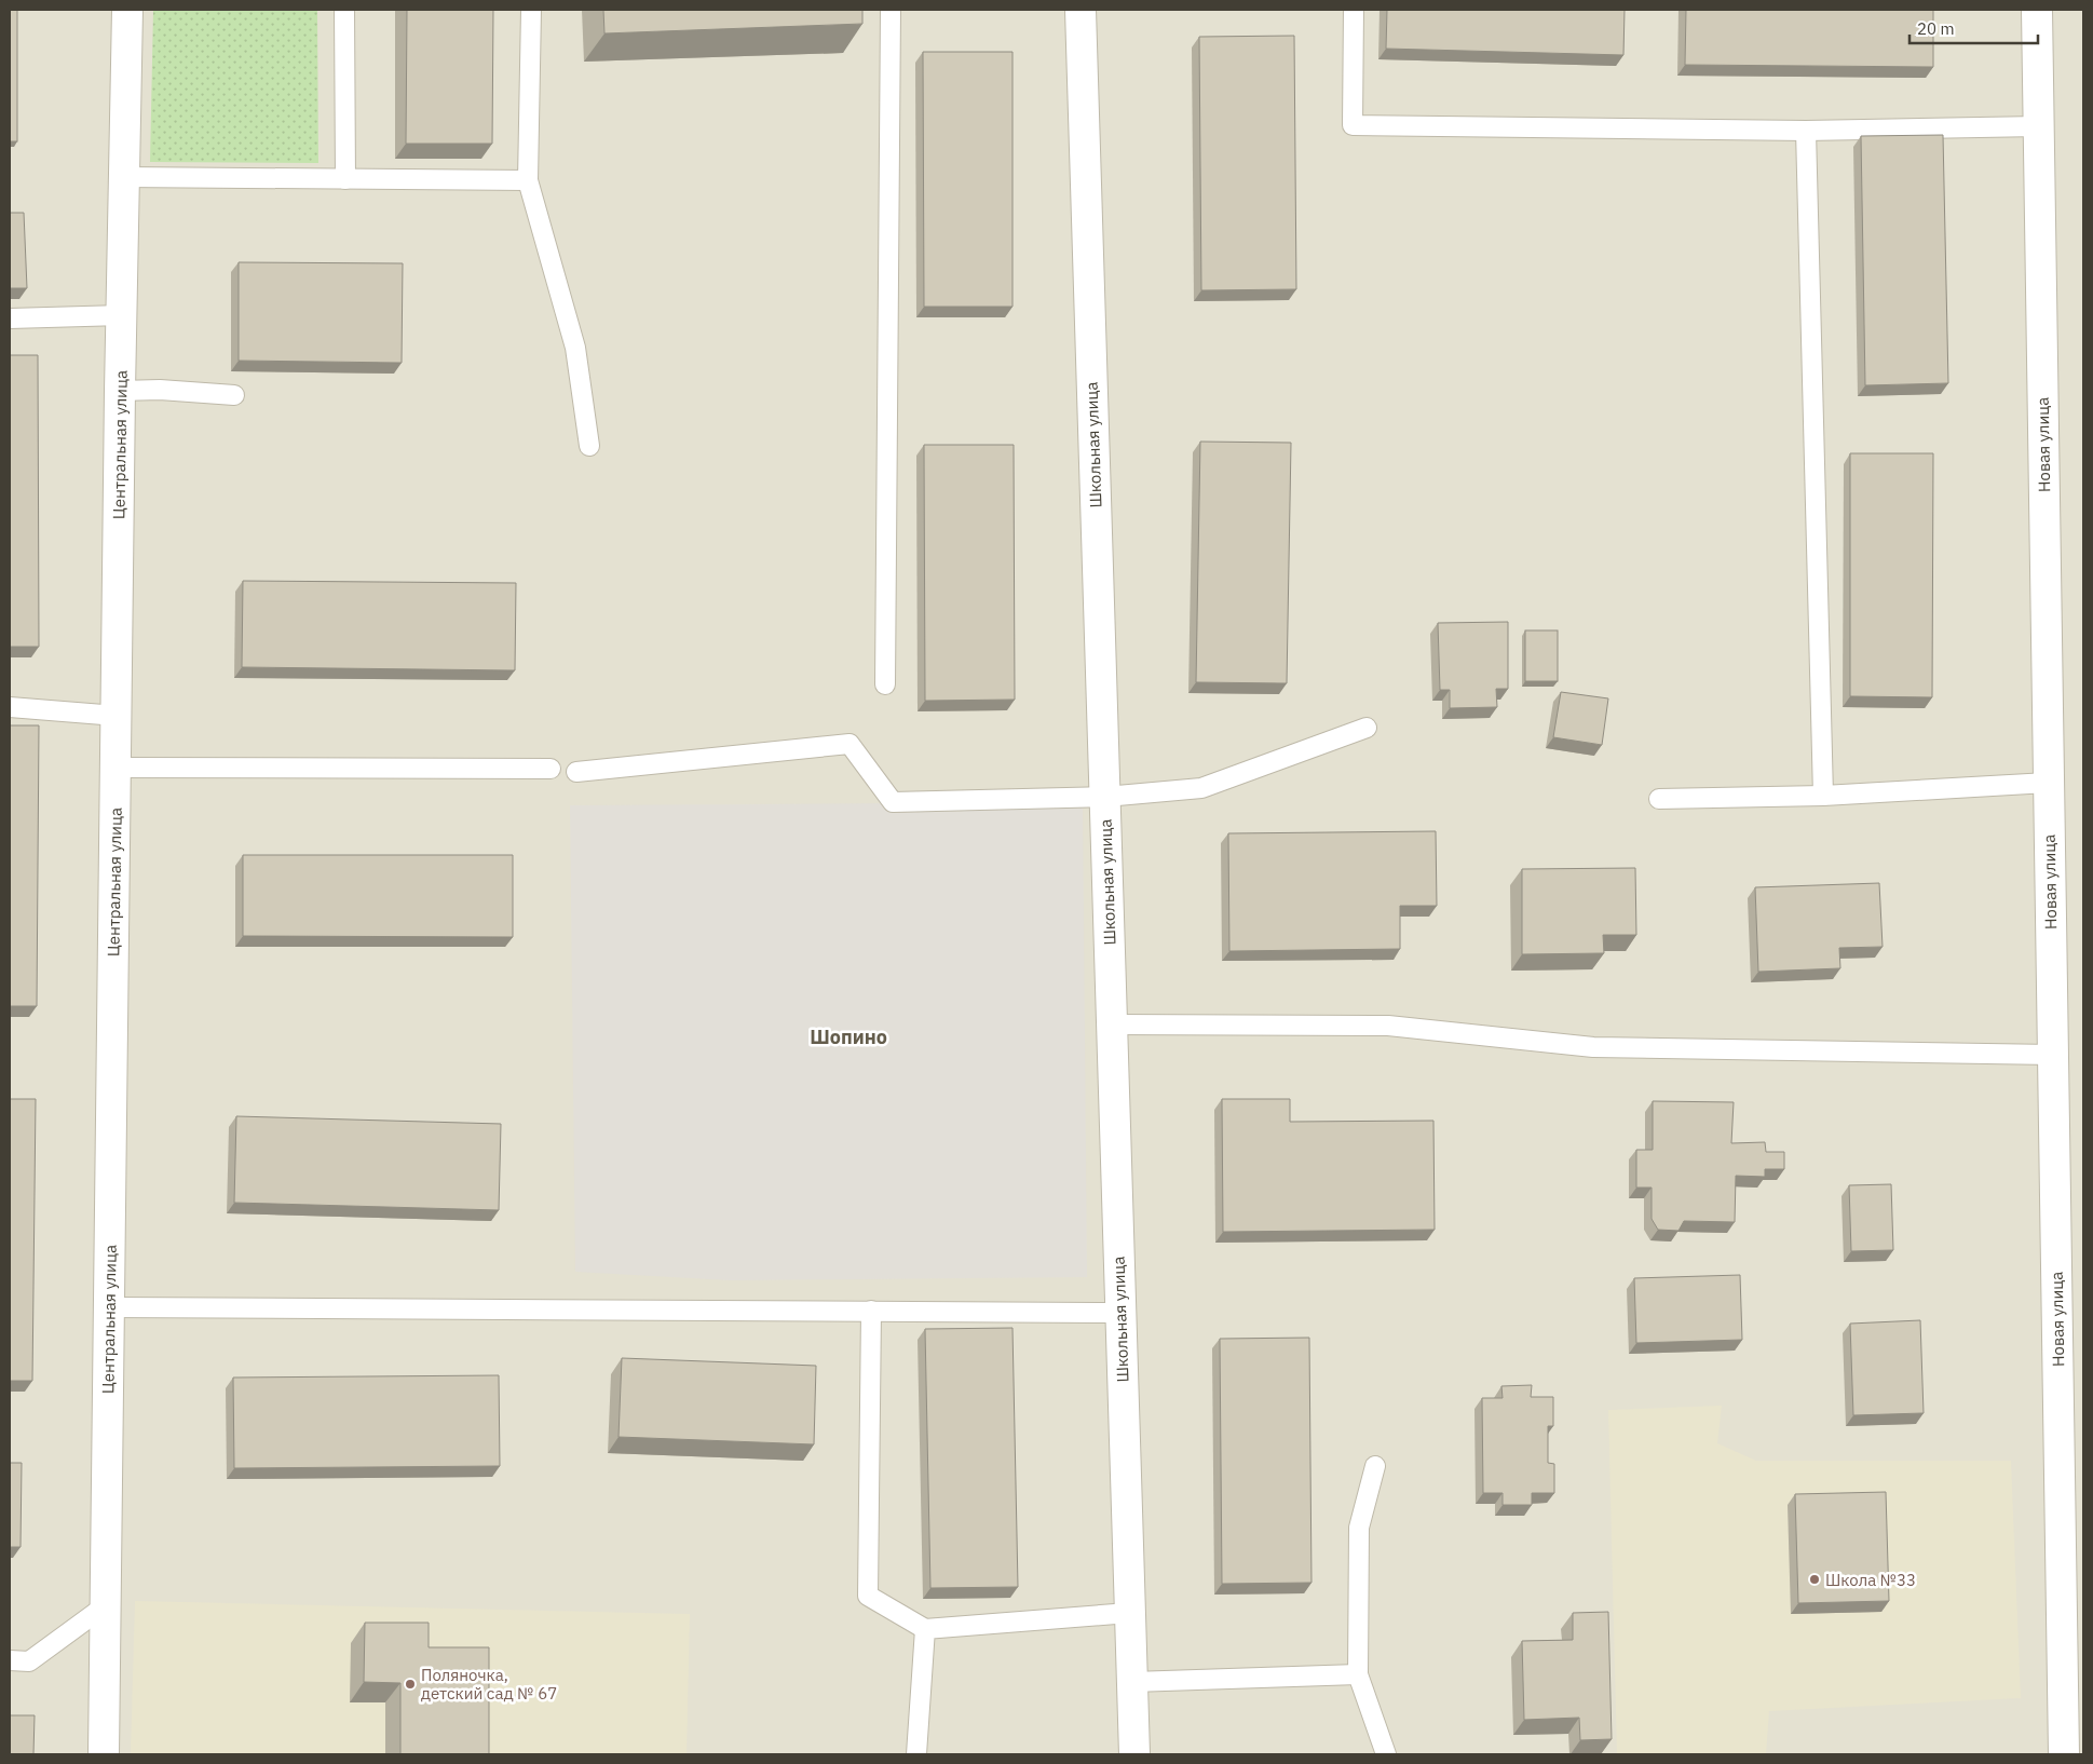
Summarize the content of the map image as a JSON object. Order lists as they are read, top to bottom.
{
  "streets": {
    "street": ["Центральная улица", "Школьная улица", "Новая улица"]
  },
  "districts": ["Шопино"],
  "places": ["Школа №33", "Поляночка, детский сад № 67"],
  "scale_bar": "20 m"
}
